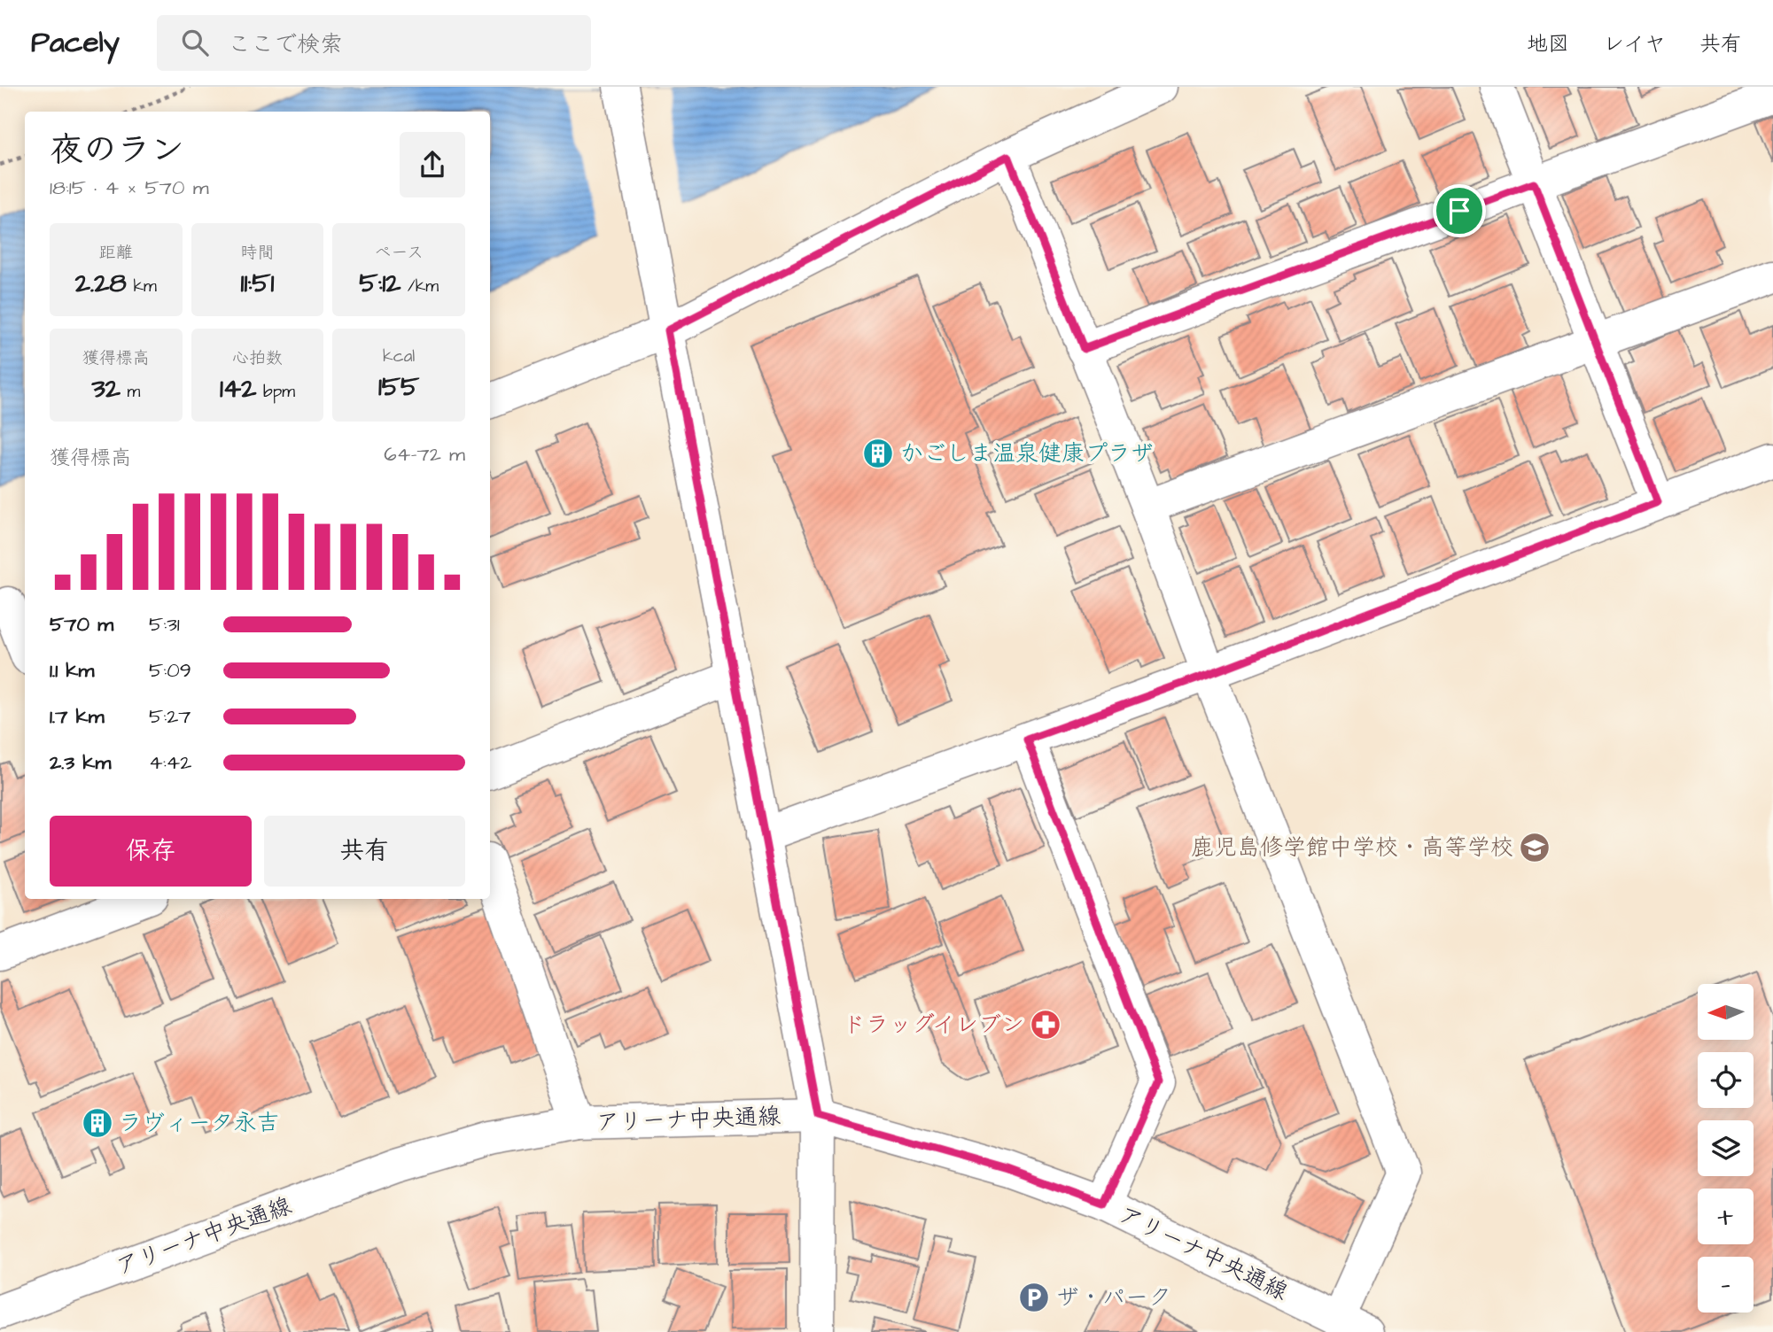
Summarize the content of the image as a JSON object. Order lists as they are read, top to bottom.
{
  "streets": {
    "street": ["アリーナ中央通線"]
  },
  "places": {
    "building": ["かごしま温泉健康プラザ", "ラヴィータ永吉"],
    "school or university": ["鹿児島修学館中学校・高等学校"],
    "pharmacy": ["ドラッグイレブン"],
    "parking": ["ザ・パーク"]
  },
  "north": "left",
  "page": {
    "header": "Pacely",
    "search": "ここで検索",
    "nav": ["地図", "レイヤ", "共有"],
    "heading": ["夜のラン", "18:15 · 4 × 570 m"],
    "stats": [
      ["距離", "2.28 km"],
      ["時間", "11:51"],
      ["ペース", "5:12 /km"],
      ["獲得標高", "32 m"],
      ["心拍数", "142 bpm"],
      ["kcal", "155"]
    ],
    "chart": ["獲得標高", "64–72 m"],
    "list": [
      {
        "name": "570 m",
        "note": "5:31"
      },
      {
        "name": "1.1 km",
        "note": "5:09"
      },
      {
        "name": "1.7 km",
        "note": "5:27"
      },
      {
        "name": "2.3 km",
        "note": "4:42"
      }
    ],
    "buttons": ["保存", "共有"],
    "map_buttons": ["+", "−"]
  }
}
